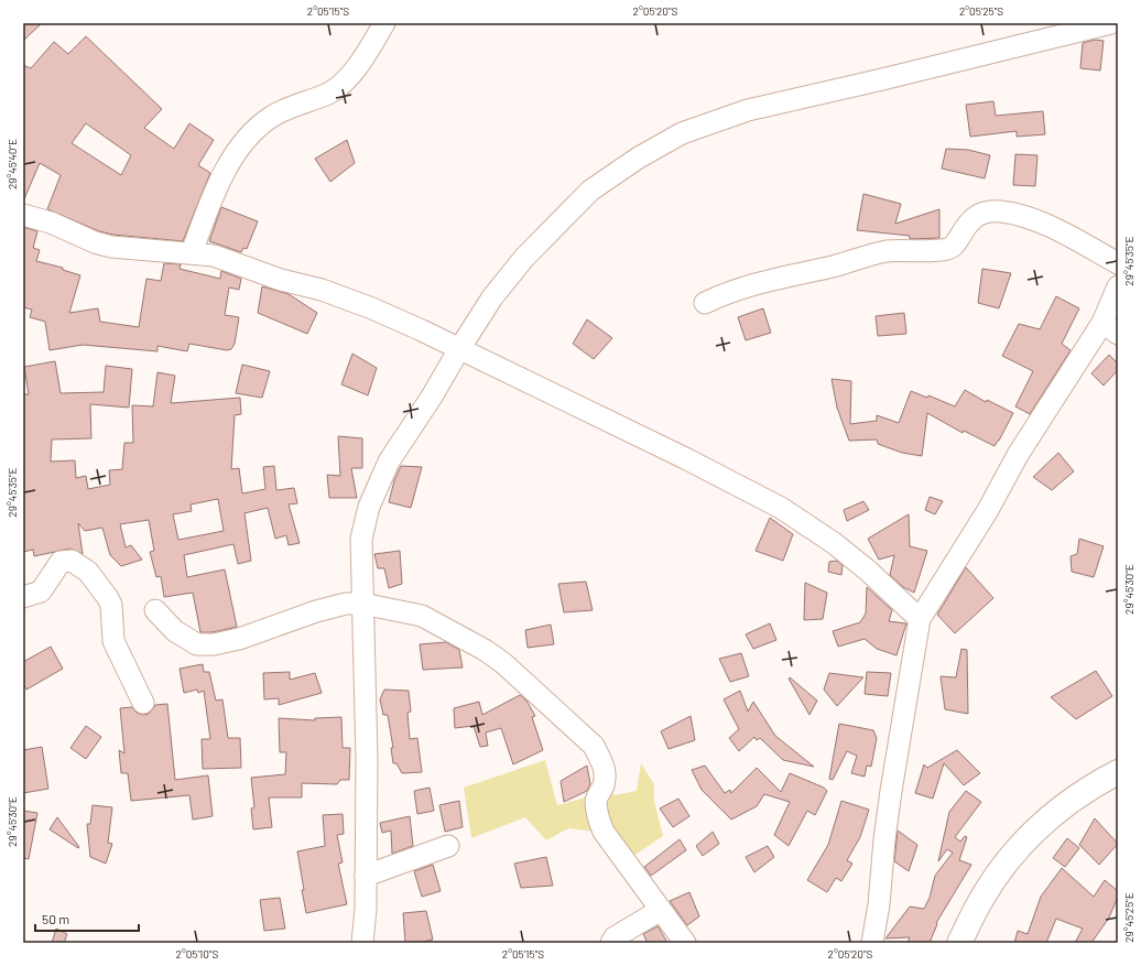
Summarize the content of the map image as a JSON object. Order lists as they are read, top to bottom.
{
  "scale_bar": "50 m",
  "coordinates": [
    "2°05'15\"S",
    "2°05'20\"S",
    "2°05'25\"S",
    "29°45'40\"E",
    "29°45'35\"E",
    "29°45'30\"E",
    "29°45'25\"E",
    "2°05'10\"S"
  ]
}
